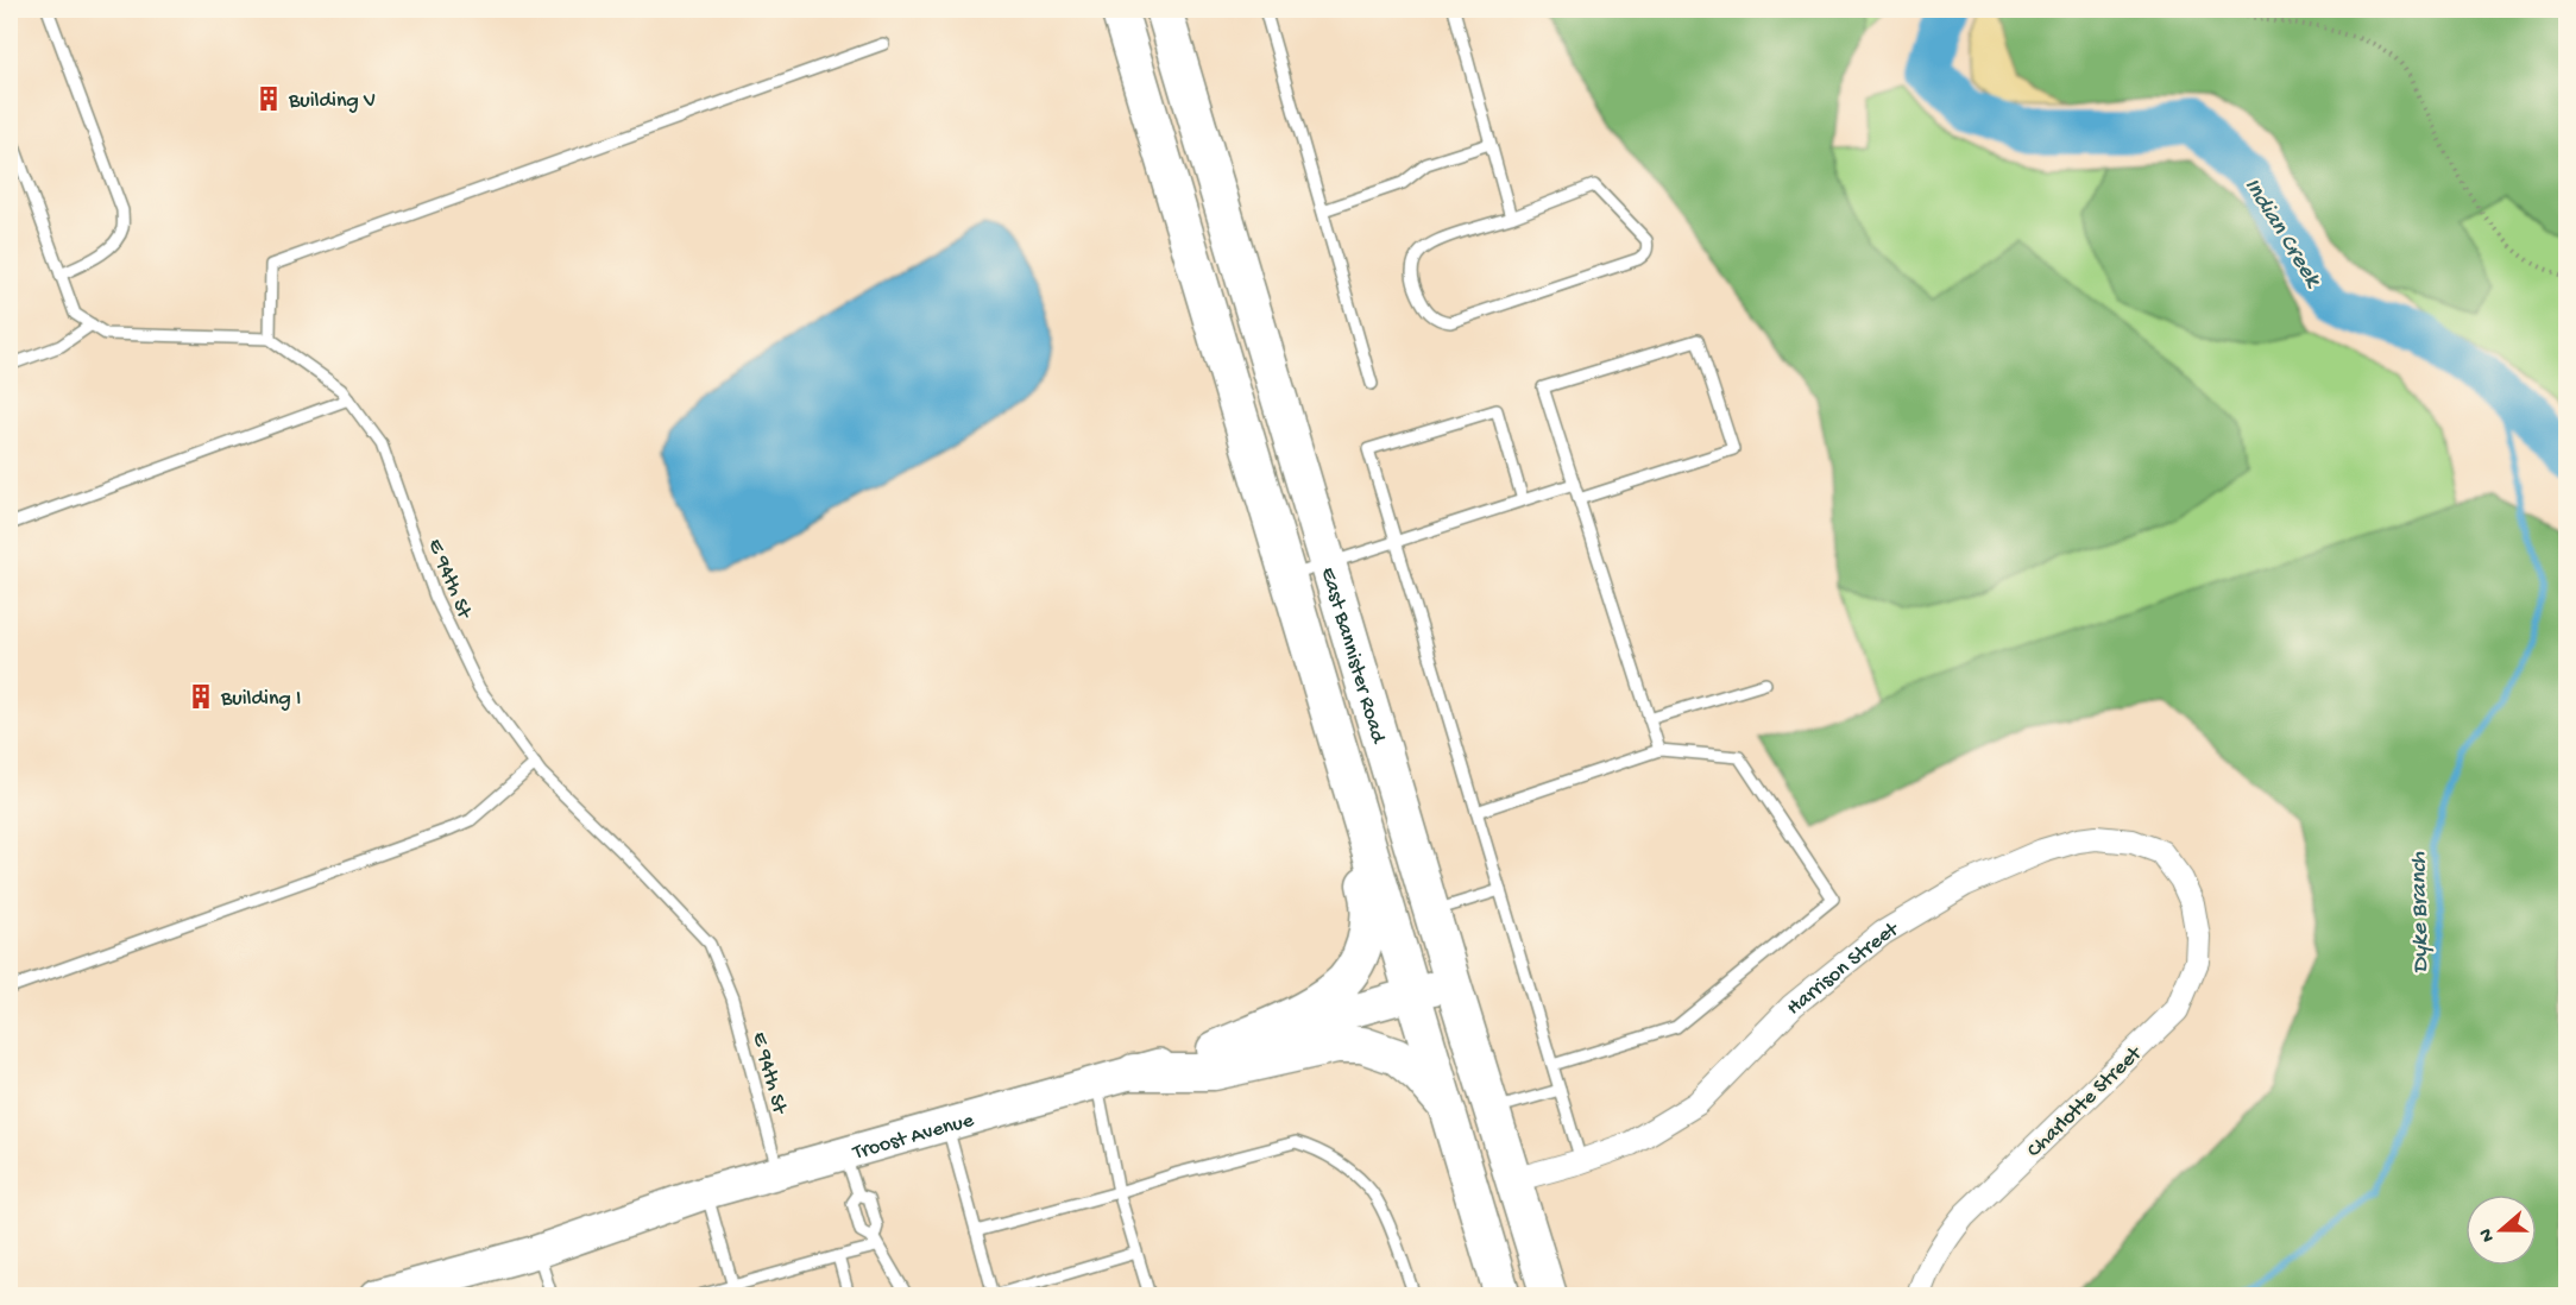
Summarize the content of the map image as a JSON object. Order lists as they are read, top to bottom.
{
  "streets": {
    "main road": ["East Bannister Road", "Troost Avenue"],
    "street": ["Harrison Street", "Charlotte Street"],
    "lane": ["E 94th St"]
  },
  "crossings": [
    ["E 94th St", "Troost Avenue"],
    ["East Bannister Road", "Harrison Street"],
    ["East Bannister Road", "Troost Avenue"],
    ["Harrison Street", "Charlotte Street"]
  ],
  "water": ["Indian Creek", "Dyke Branch"],
  "places": {
    "building": ["Building V", "Building I"]
  },
  "north": "left"
}
